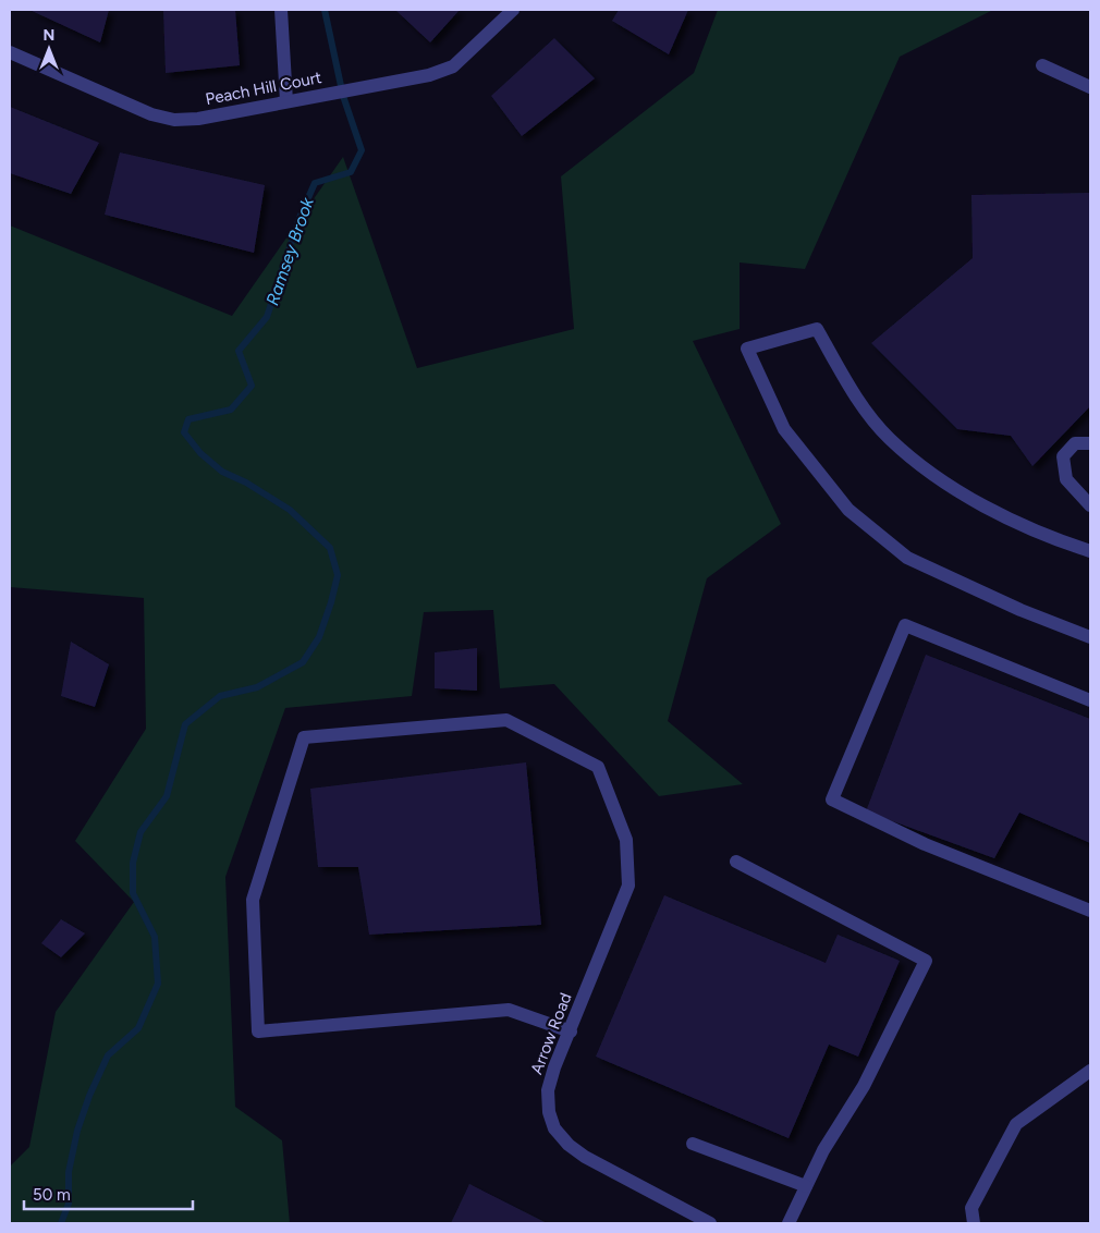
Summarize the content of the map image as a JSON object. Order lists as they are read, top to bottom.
{
  "streets": {
    "street": ["Peach Hill Court", "Arrow Road"]
  },
  "water": ["Ramsey Brook"],
  "scale_bar": "50 m",
  "north": "top"
}
